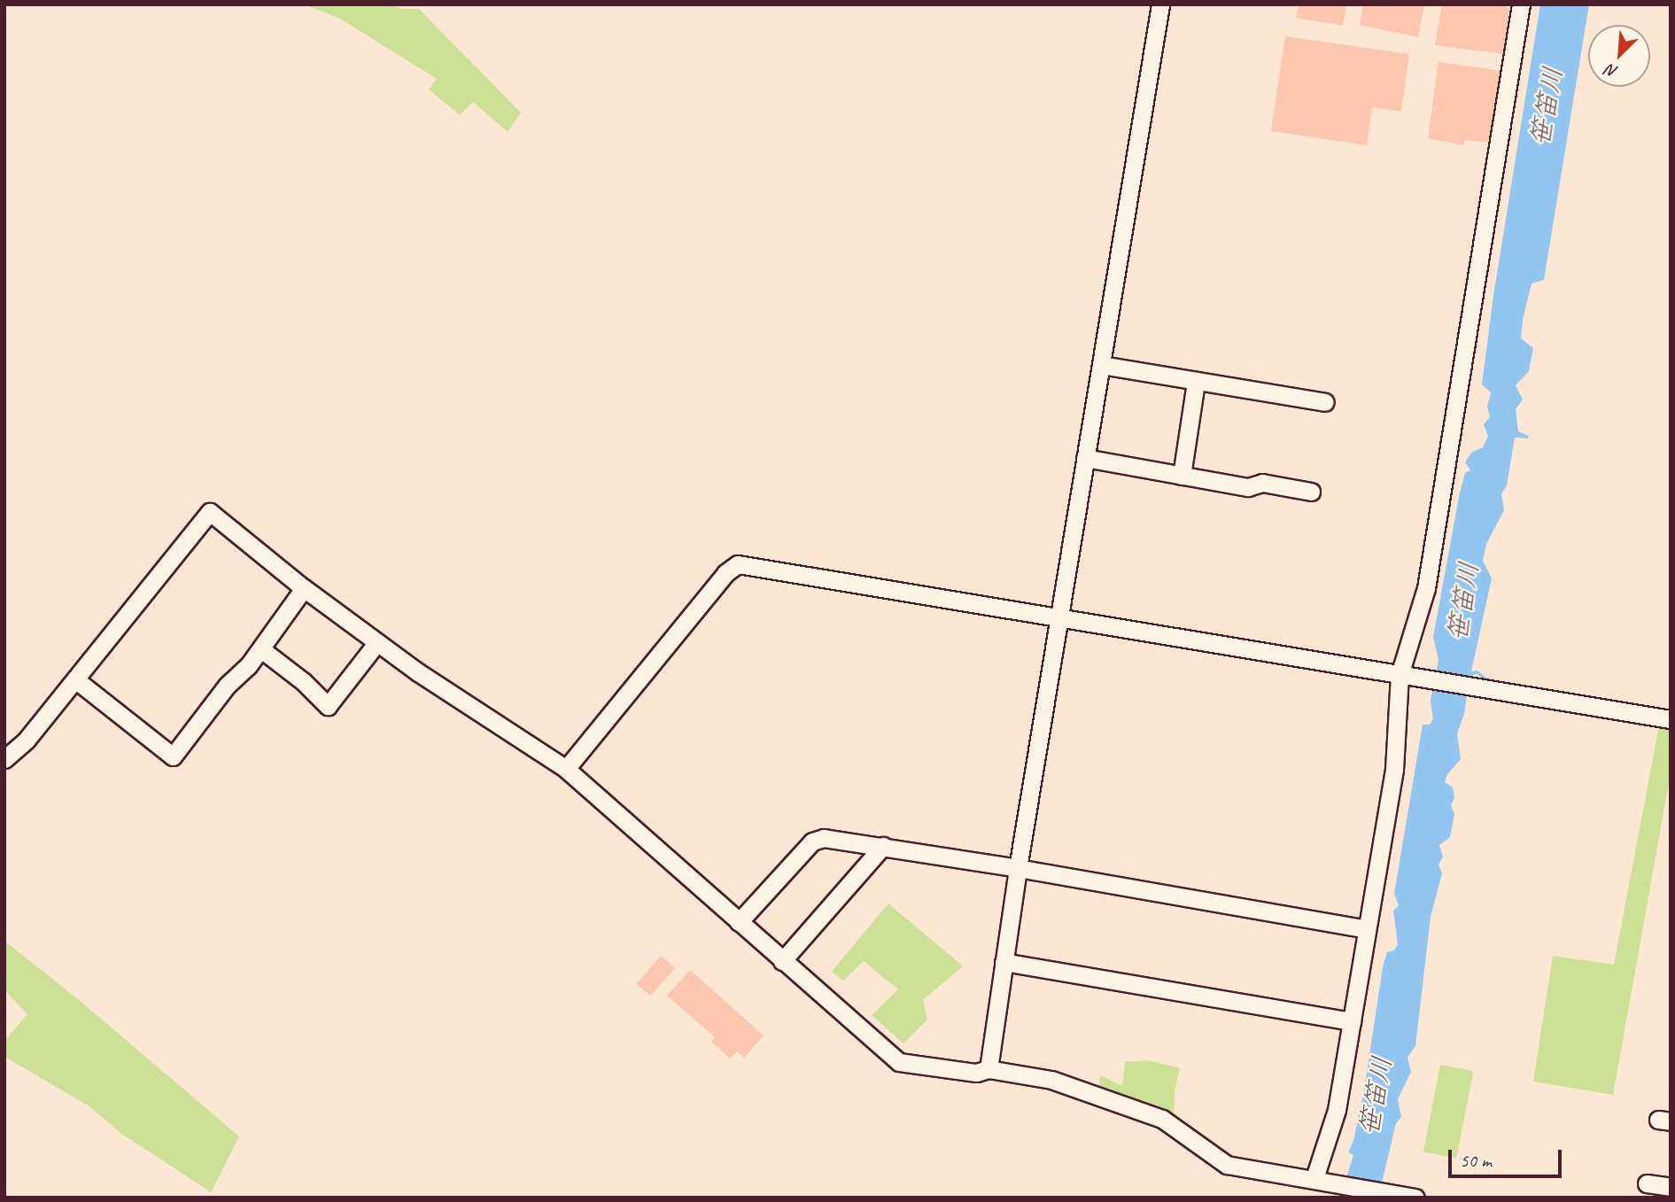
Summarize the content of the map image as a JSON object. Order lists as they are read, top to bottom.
{
  "water": ["笹笛川"],
  "scale_bar": "50 m",
  "north": "bottom left"
}
